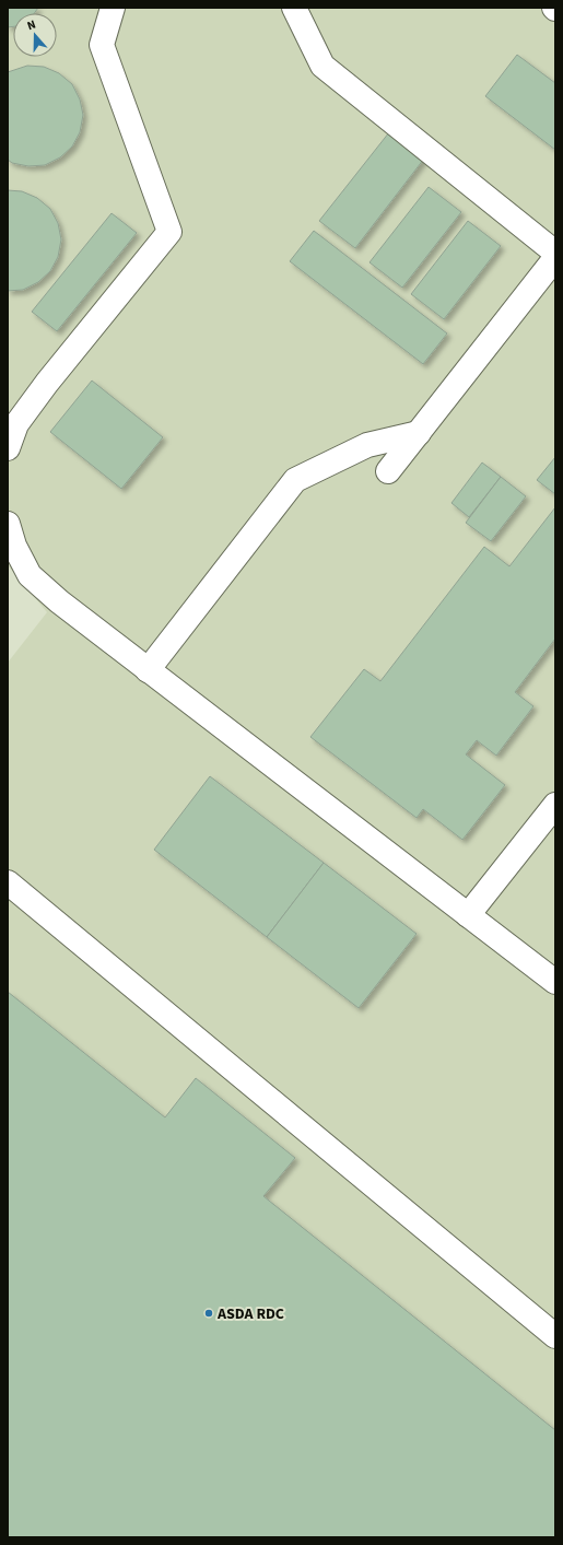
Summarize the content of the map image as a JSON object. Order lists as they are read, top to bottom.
{
  "places": ["ASDA RDC"],
  "north": "top"
}
